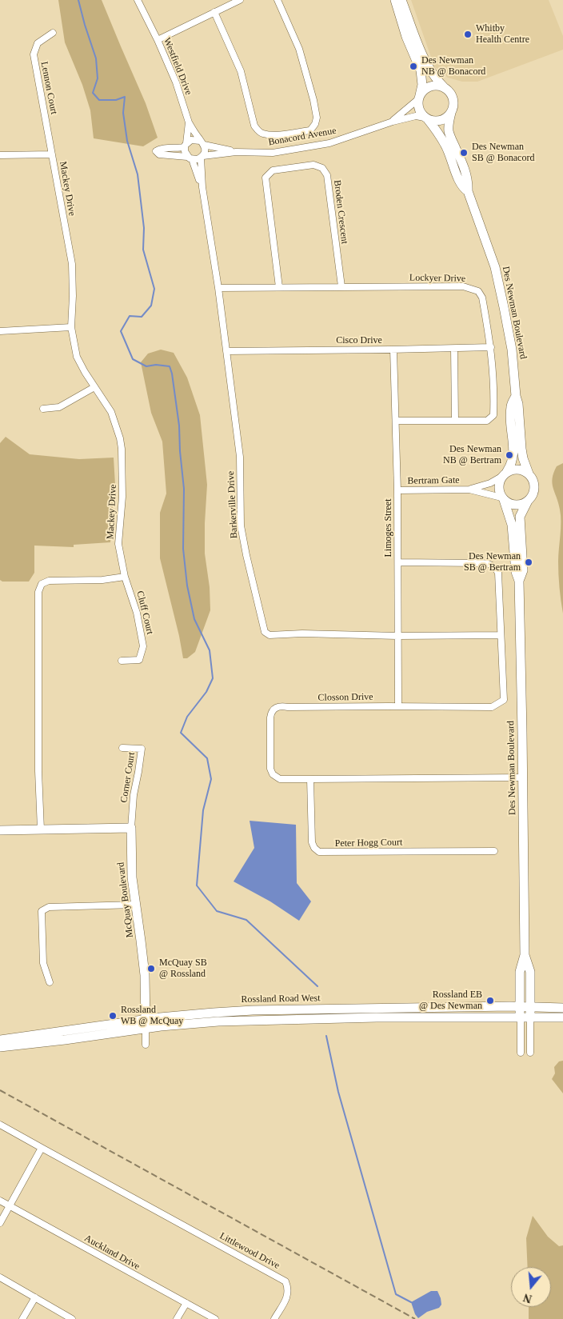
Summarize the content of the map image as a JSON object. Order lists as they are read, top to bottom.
{
  "streets": {
    "street": [
      "Westfield Drive",
      "Lennon Court",
      "Bonacord Avenue",
      "Mackey Drive",
      "Broden Crescent",
      "Lockyer Drive",
      "Des Newman Boulevard",
      "Cisco Drive",
      "Bertram Gate",
      "Barkerville Drive",
      "Limoges Street",
      "Cluff Court",
      "Closson Drive",
      "Corner Court",
      "Peter Hogg Court",
      "McQuay Boulevard",
      "Rossland Road West",
      "Littlewood Drive",
      "Auckland Drive"
    ]
  },
  "crossings": [
    ["Westfield Drive", "Bonacord Avenue"],
    ["Westfield Drive", "Barkerville Drive"],
    ["Lennon Court", "Mackey Drive"],
    ["Bonacord Avenue", "Des Newman Boulevard"],
    ["Bonacord Avenue", "Barkerville Drive"],
    ["Mackey Drive", "Cluff Court"],
    ["Broden Crescent", "Lockyer Drive"],
    ["Lockyer Drive", "Cisco Drive"],
    ["Lockyer Drive", "Barkerville Drive"],
    ["Lockyer Drive", "Limoges Street"],
    ["Des Newman Boulevard", "Bertram Gate"],
    ["Des Newman Boulevard", "Closson Drive"],
    ["Des Newman Boulevard", "Rossland Road West"],
    ["Cisco Drive", "Barkerville Drive"],
    ["Cisco Drive", "Limoges Street"],
    ["Bertram Gate", "Limoges Street"],
    ["Barkerville Drive", "Limoges Street"],
    ["Barkerville Drive", "Closson Drive"],
    ["Limoges Street", "Closson Drive"],
    ["Closson Drive", "Peter Hogg Court"],
    ["Corner Court", "McQuay Boulevard"],
    ["McQuay Boulevard", "Rossland Road West"]
  ],
  "places": [
    "Whitby Health Centre",
    "Des Newman NB @ Bonacord",
    "Des Newman SB @ Bonacord",
    "Des Newman NB @ Bertram",
    "Des Newman SB @ Bertram",
    "McQuay SB @ Rossland",
    "Rossland EB @ Des Newman",
    "Rossland WB @ McQuay"
  ],
  "north": "bottom"
}
